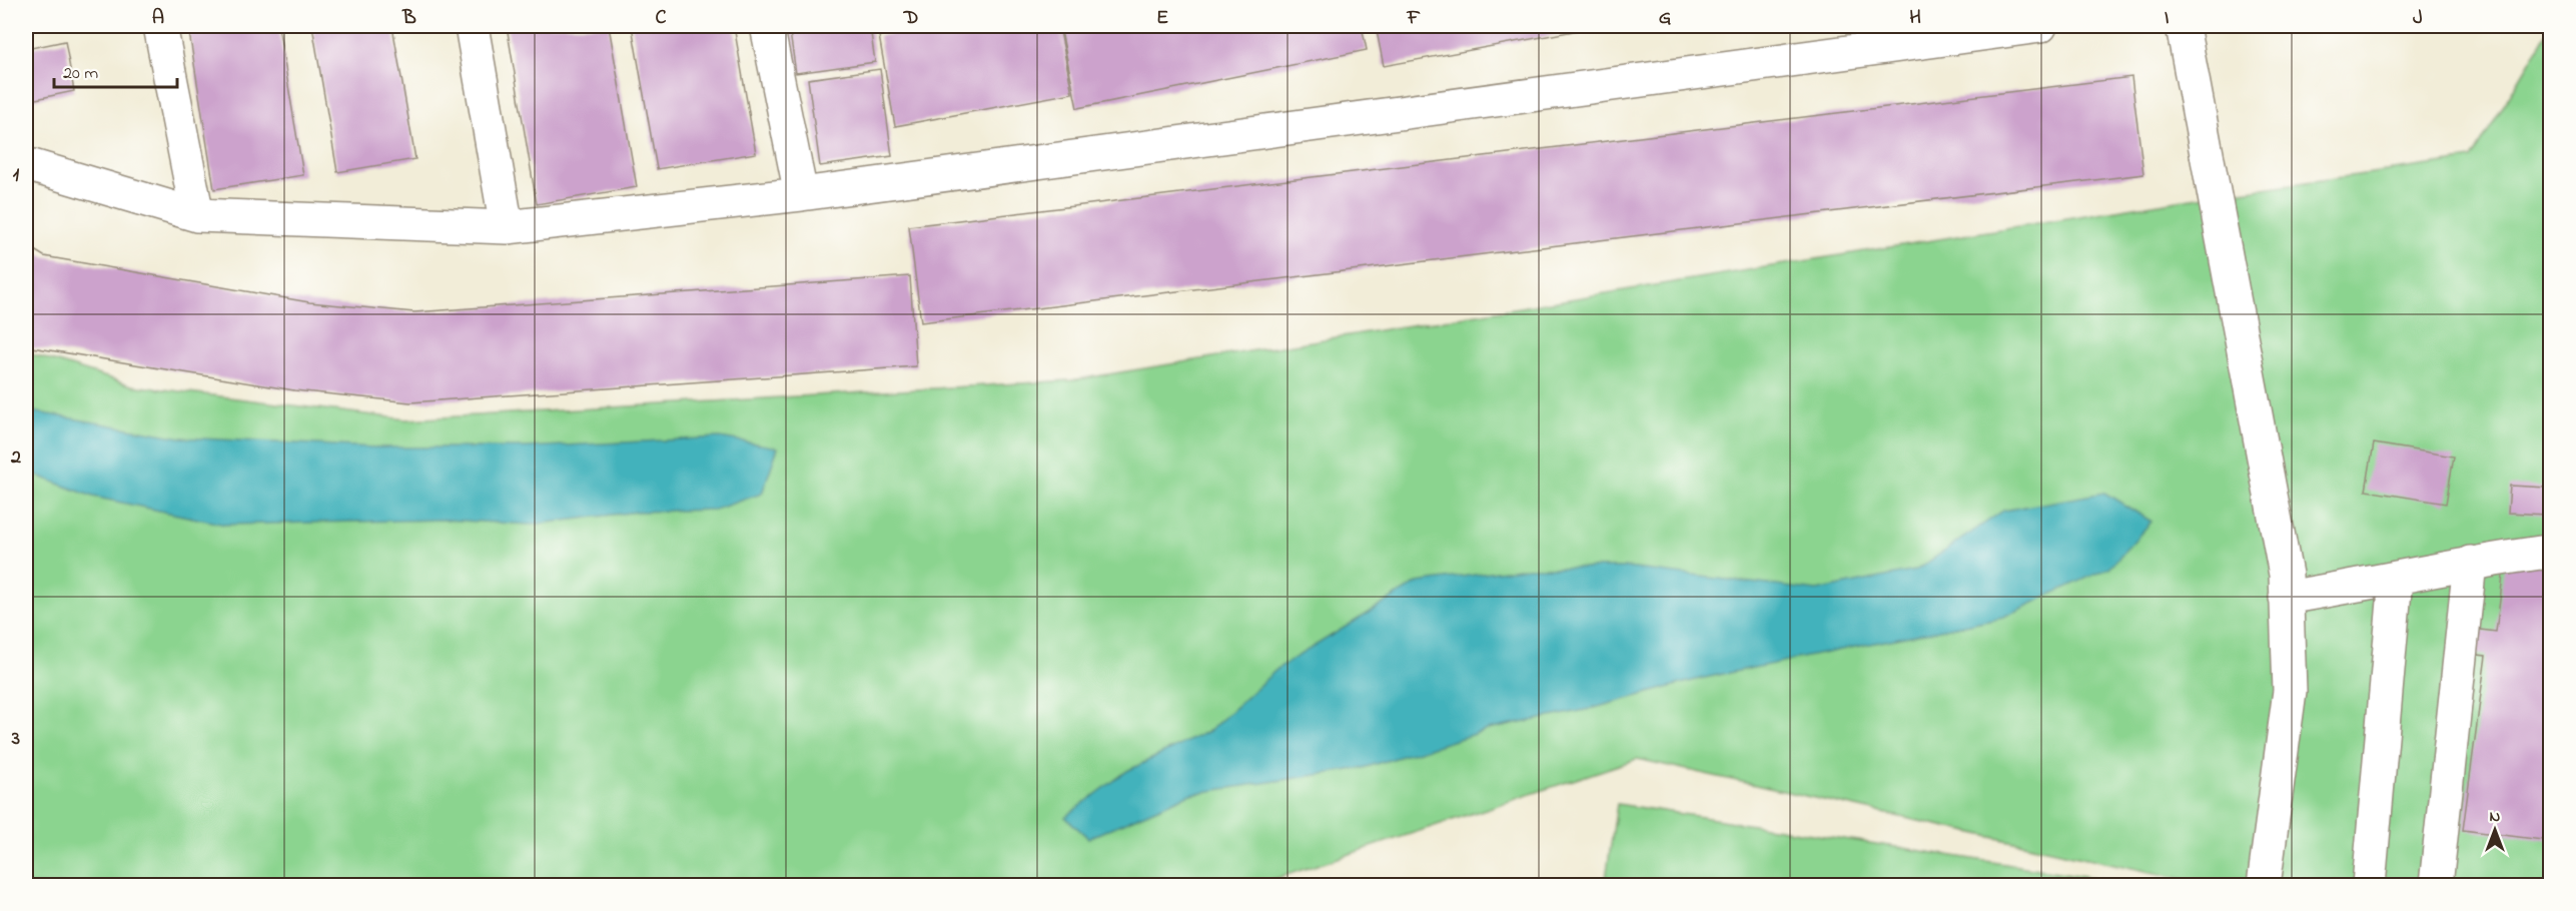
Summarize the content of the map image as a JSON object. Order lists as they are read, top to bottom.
{
  "scale_bar": "20 m",
  "north": "top",
  "grid": {
    "columns": [
      "A",
      "B",
      "C",
      "D",
      "E",
      "F",
      "G",
      "H",
      "I",
      "J"
    ],
    "rows": ["1", "2", "3"]
  }
}
